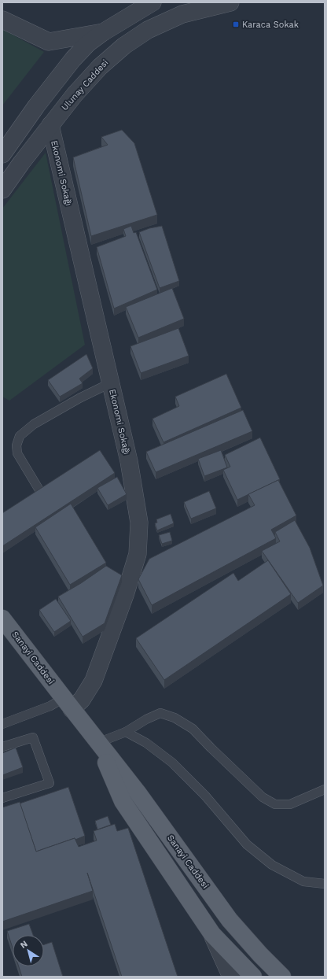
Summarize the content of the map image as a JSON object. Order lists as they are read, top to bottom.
{
  "streets": {
    "main road": ["Sanayi Caddesi"],
    "street": ["Ulunay Caddesi", "Ekonomi Sokağı"]
  },
  "crossings": [
    ["Ulunay Caddesi", "Ekonomi Sokağı"],
    ["Ekonomi Sokağı", "Sanayi Caddesi"]
  ],
  "places": {
    "transit": ["Karaca Sokak"]
  },
  "north": "top left"
}
